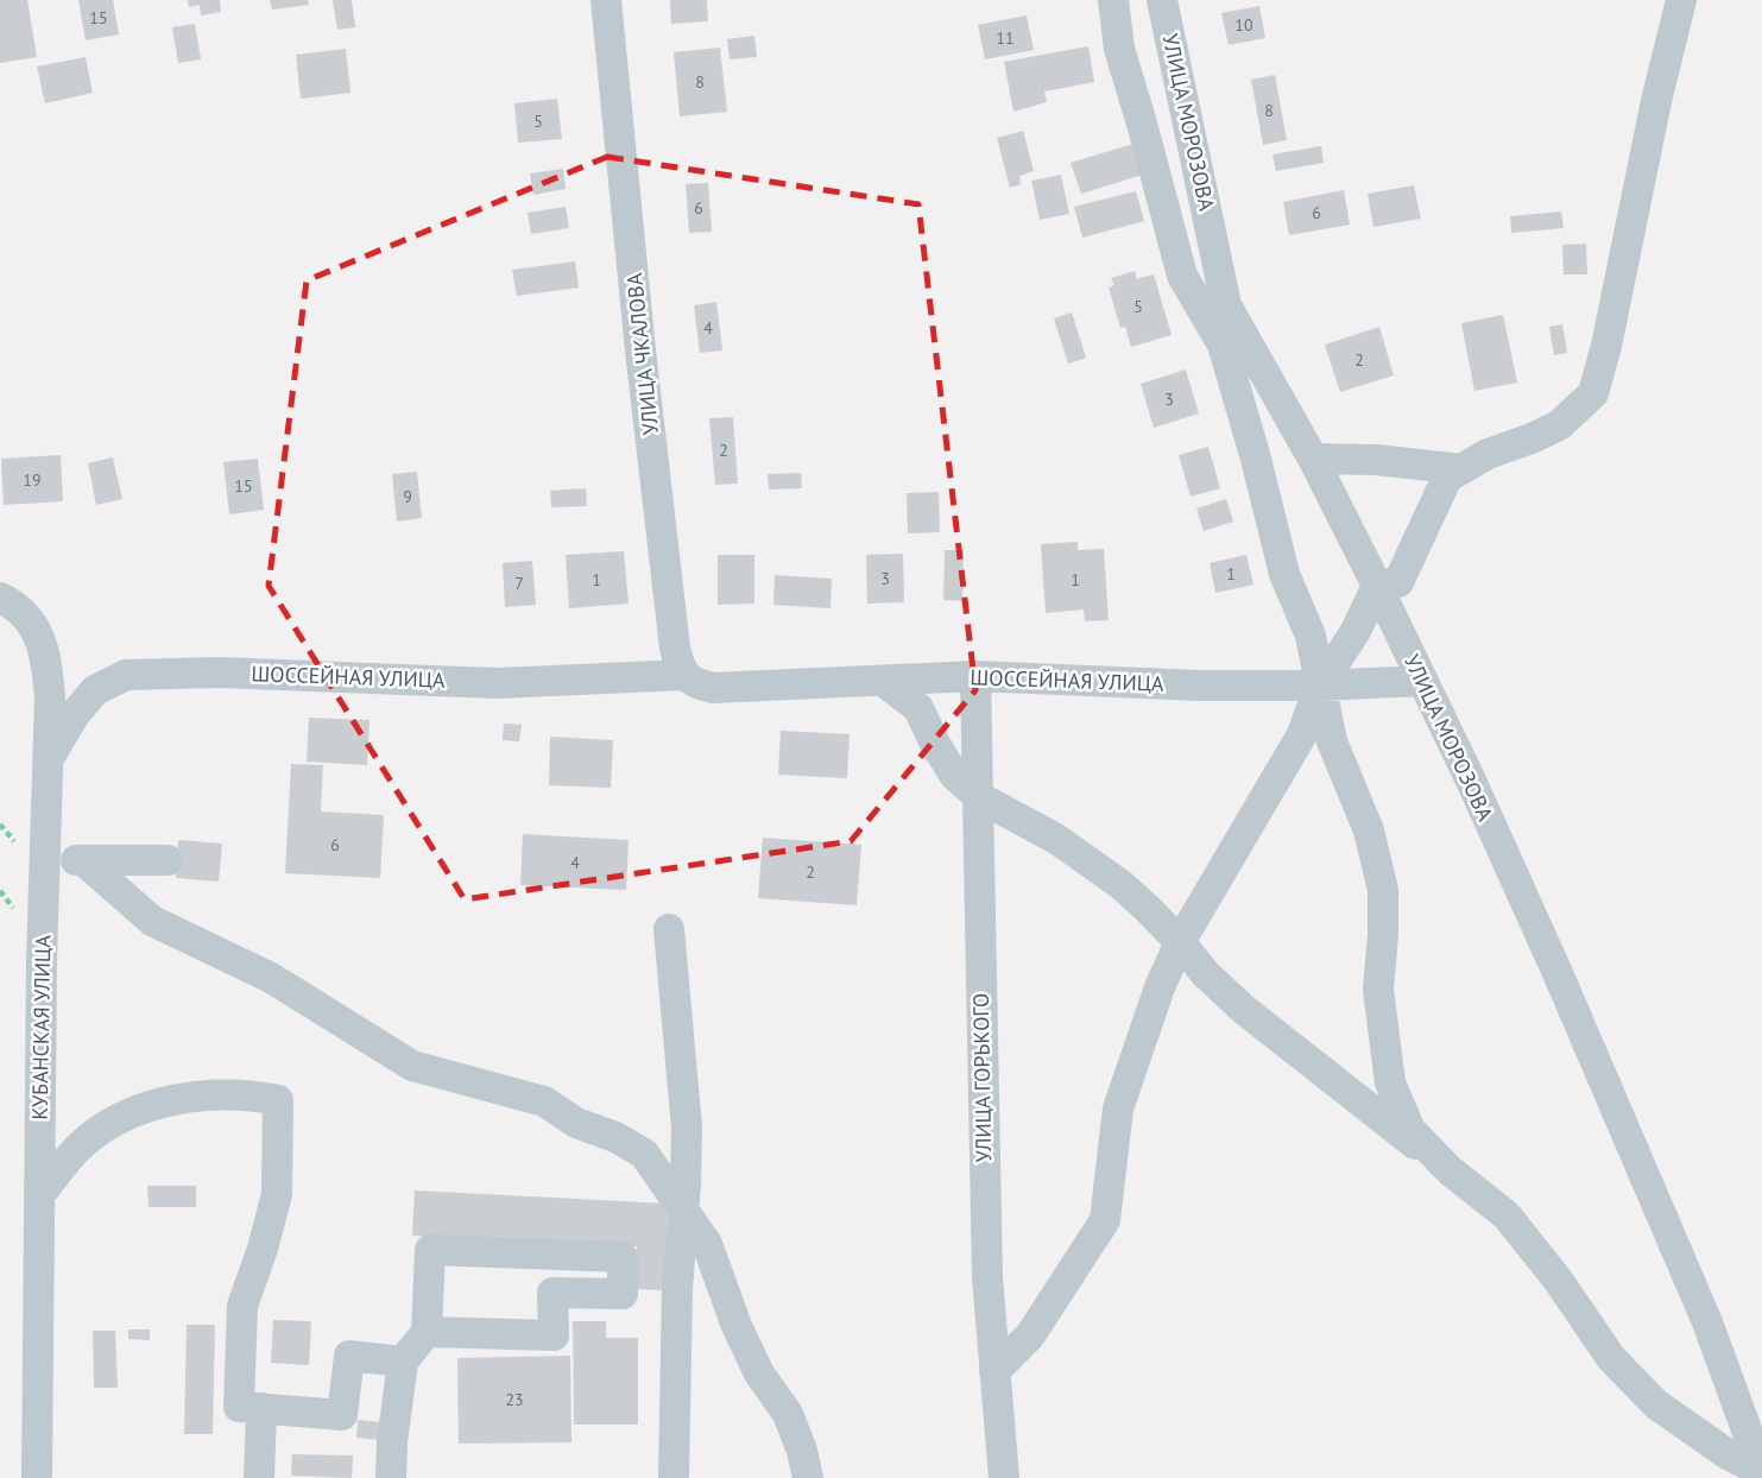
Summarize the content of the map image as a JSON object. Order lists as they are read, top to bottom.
{
  "streets": {
    "street": [
      "УЛИЦА МОРОЗОВА",
      "УЛИЦА ЧКАЛОВА",
      "ШОССЕЙНАЯ УЛИЦА",
      "КУБАНСКАЯ УЛИЦА",
      "УЛИЦА ГОРЬКОГО"
    ]
  },
  "crossings": [
    ["УЛИЦА МОРОЗОВА", "ШОССЕЙНАЯ УЛИЦА"],
    ["УЛИЦА ЧКАЛОВА", "ШОССЕЙНАЯ УЛИЦА"],
    ["ШОССЕЙНАЯ УЛИЦА", "КУБАНСКАЯ УЛИЦА"],
    ["ШОССЕЙНАЯ УЛИЦА", "УЛИЦА ГОРЬКОГО"]
  ],
  "house_numbers": [
    "15",
    "10",
    "11",
    "8",
    "8",
    "5",
    "6",
    "6",
    "5",
    "4",
    "2",
    "3",
    "2",
    "19",
    "15",
    "9",
    "1",
    "3",
    "1",
    "1",
    "7",
    "6",
    "4",
    "2",
    "23"
  ]
}
